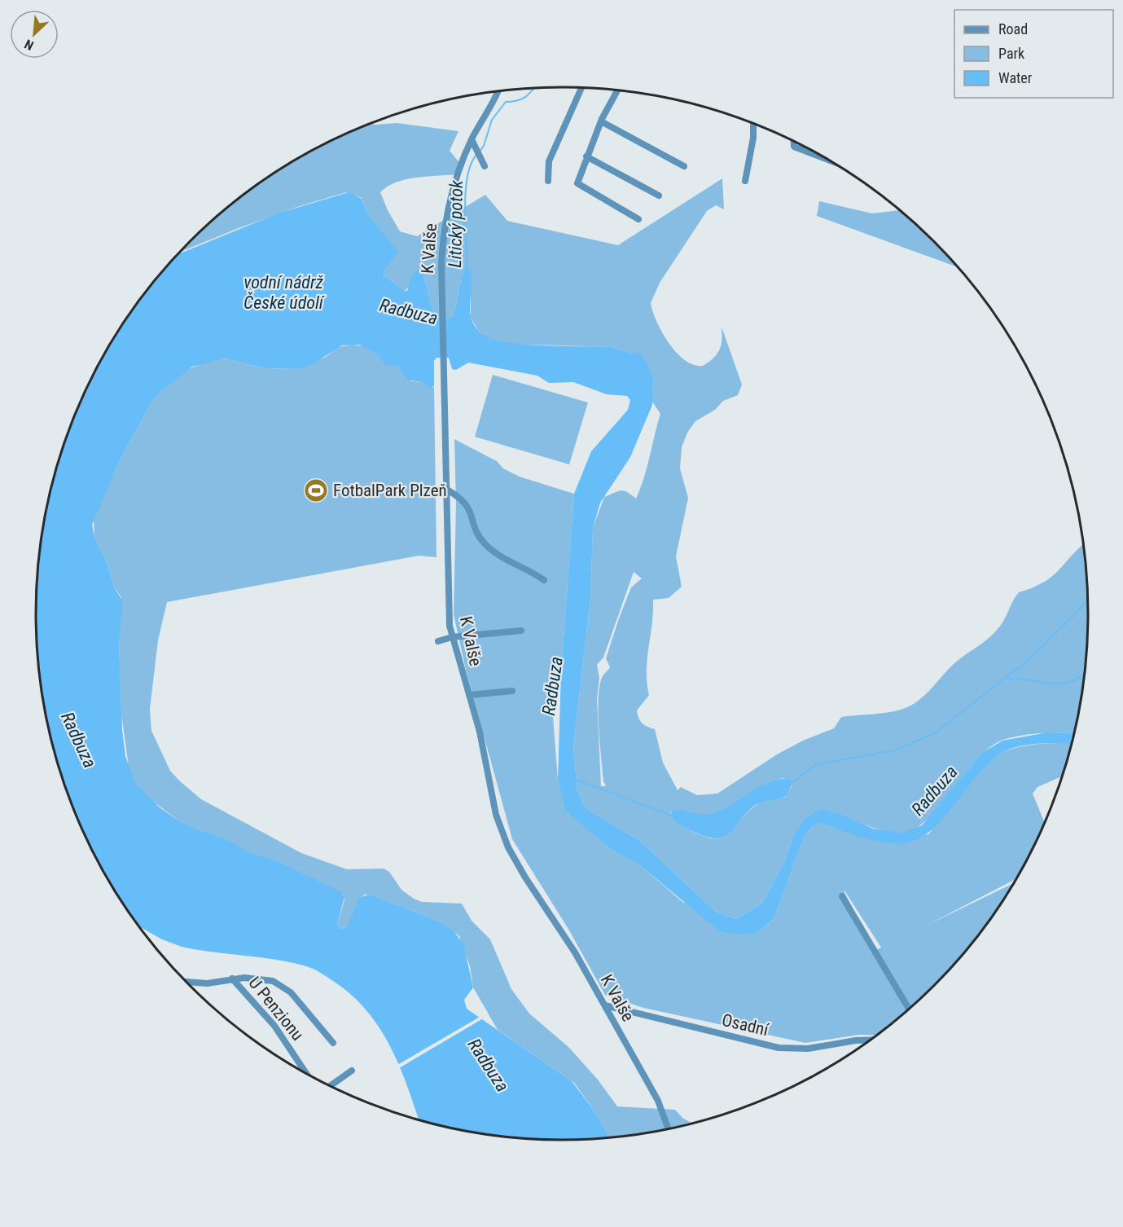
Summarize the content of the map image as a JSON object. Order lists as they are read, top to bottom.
{
  "streets": {
    "street": ["K Valše", "U Penzionu", "Osadní"]
  },
  "crossings": [
    ["K Valše", "Osadní"]
  ],
  "water": ["Litický potok", "vodní nádrž České údolí", "Radbuza"],
  "places": {
    "sports": ["FotbalPark Plzeň"]
  },
  "legend": ["Road", "Park", "Water"],
  "north": "bottom left"
}
